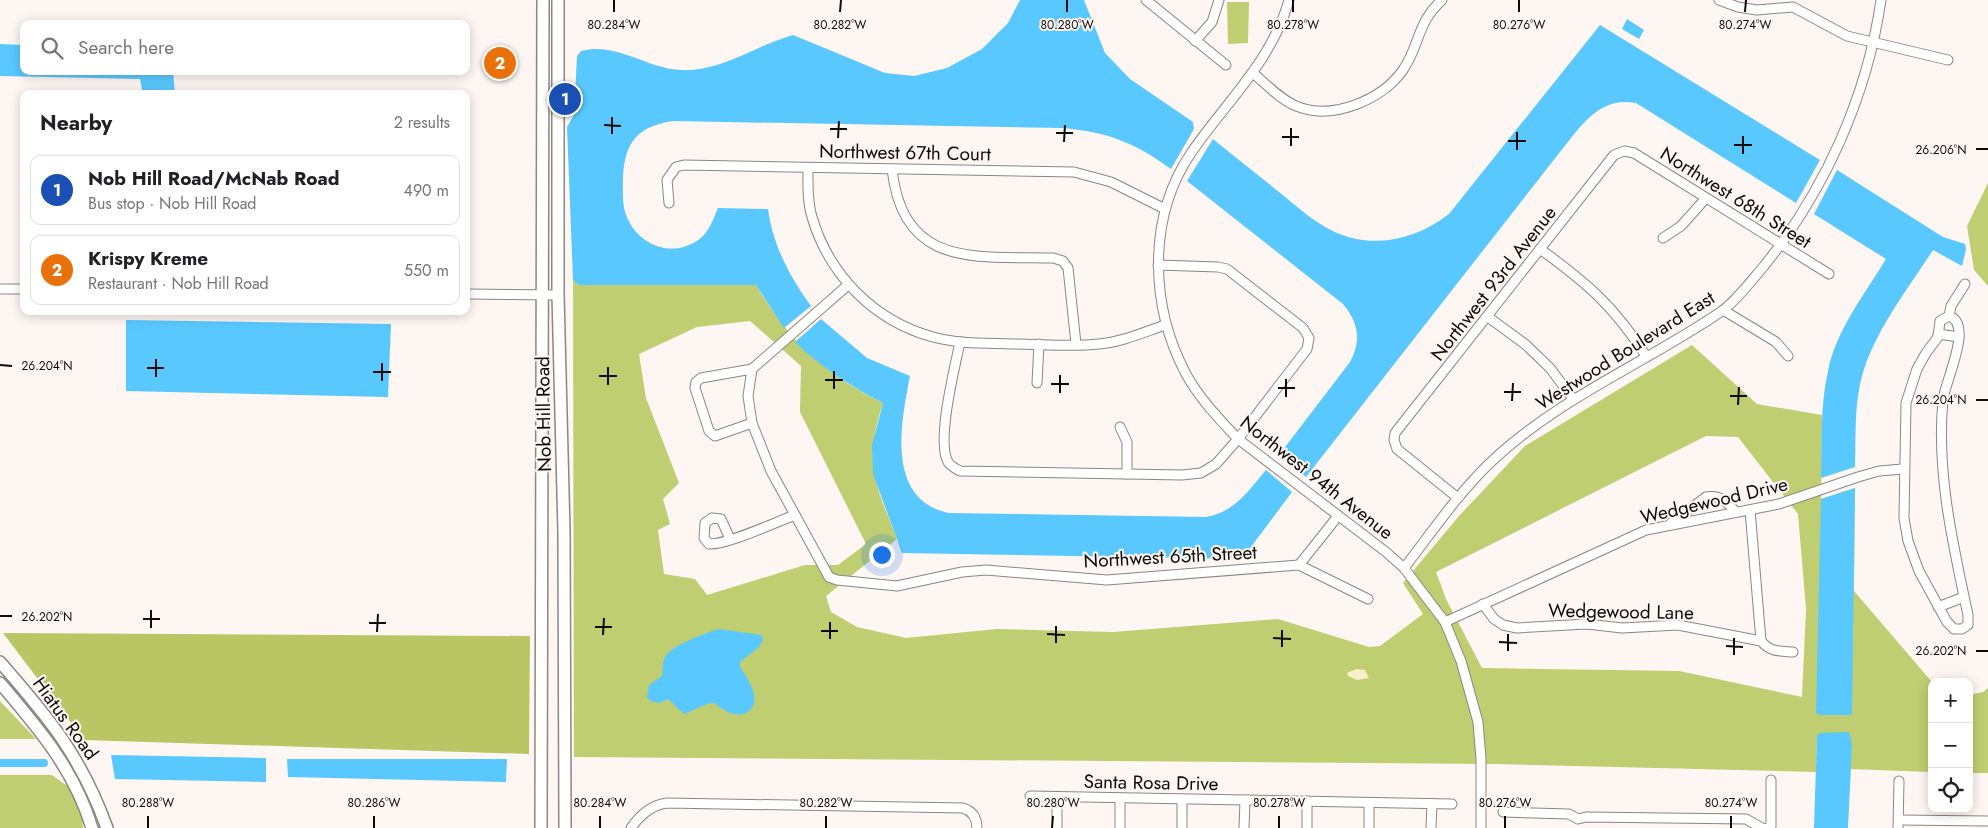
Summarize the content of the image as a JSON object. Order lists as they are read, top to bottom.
{
  "streets": {
    "main road": ["Nob Hill Road", "Hiatus Road"],
    "street": [
      "Northwest 67th Court",
      "Northwest 68th Street",
      "Northwest 93rd Avenue",
      "Westwood Boulevard East",
      "Northwest 94th Avenue",
      "Wedgewood Drive",
      "Northwest 65th Street",
      "Wedgewood Lane",
      "Santa Rosa Drive"
    ]
  },
  "crossings": [
    ["Northwest 67th Court", "Northwest 94th Avenue"],
    ["Northwest 68th Street", "Northwest 93rd Avenue"],
    ["Northwest 68th Street", "Westwood Boulevard East"],
    ["Northwest 93rd Avenue", "Westwood Boulevard East"],
    ["Westwood Boulevard East", "Northwest 94th Avenue"],
    ["Northwest 94th Avenue", "Wedgewood Drive"],
    ["Wedgewood Drive", "Wedgewood Lane"]
  ],
  "page": {
    "search": "Search here",
    "pins": ["2", "1"],
    "heading": ["Nearby", "2 results"],
    "list": [
      {
        "mark": "1",
        "name": "Nob Hill Road/McNab Road",
        "note": "Bus stop · Nob Hill Road",
        "value": "490 m"
      },
      {
        "mark": "2",
        "name": "Krispy Kreme",
        "note": "Restaurant · Nob Hill Road",
        "value": "550 m"
      }
    ],
    "map_buttons": ["+", "−"]
  },
  "coordinates": [
    "80.284°W",
    "80.282°W",
    "80.280°W",
    "80.278°W",
    "80.276°W",
    "80.274°W",
    "26.206°N",
    "26.204°N",
    "26.202°N",
    "80.288°W",
    "80.286°W"
  ]
}
